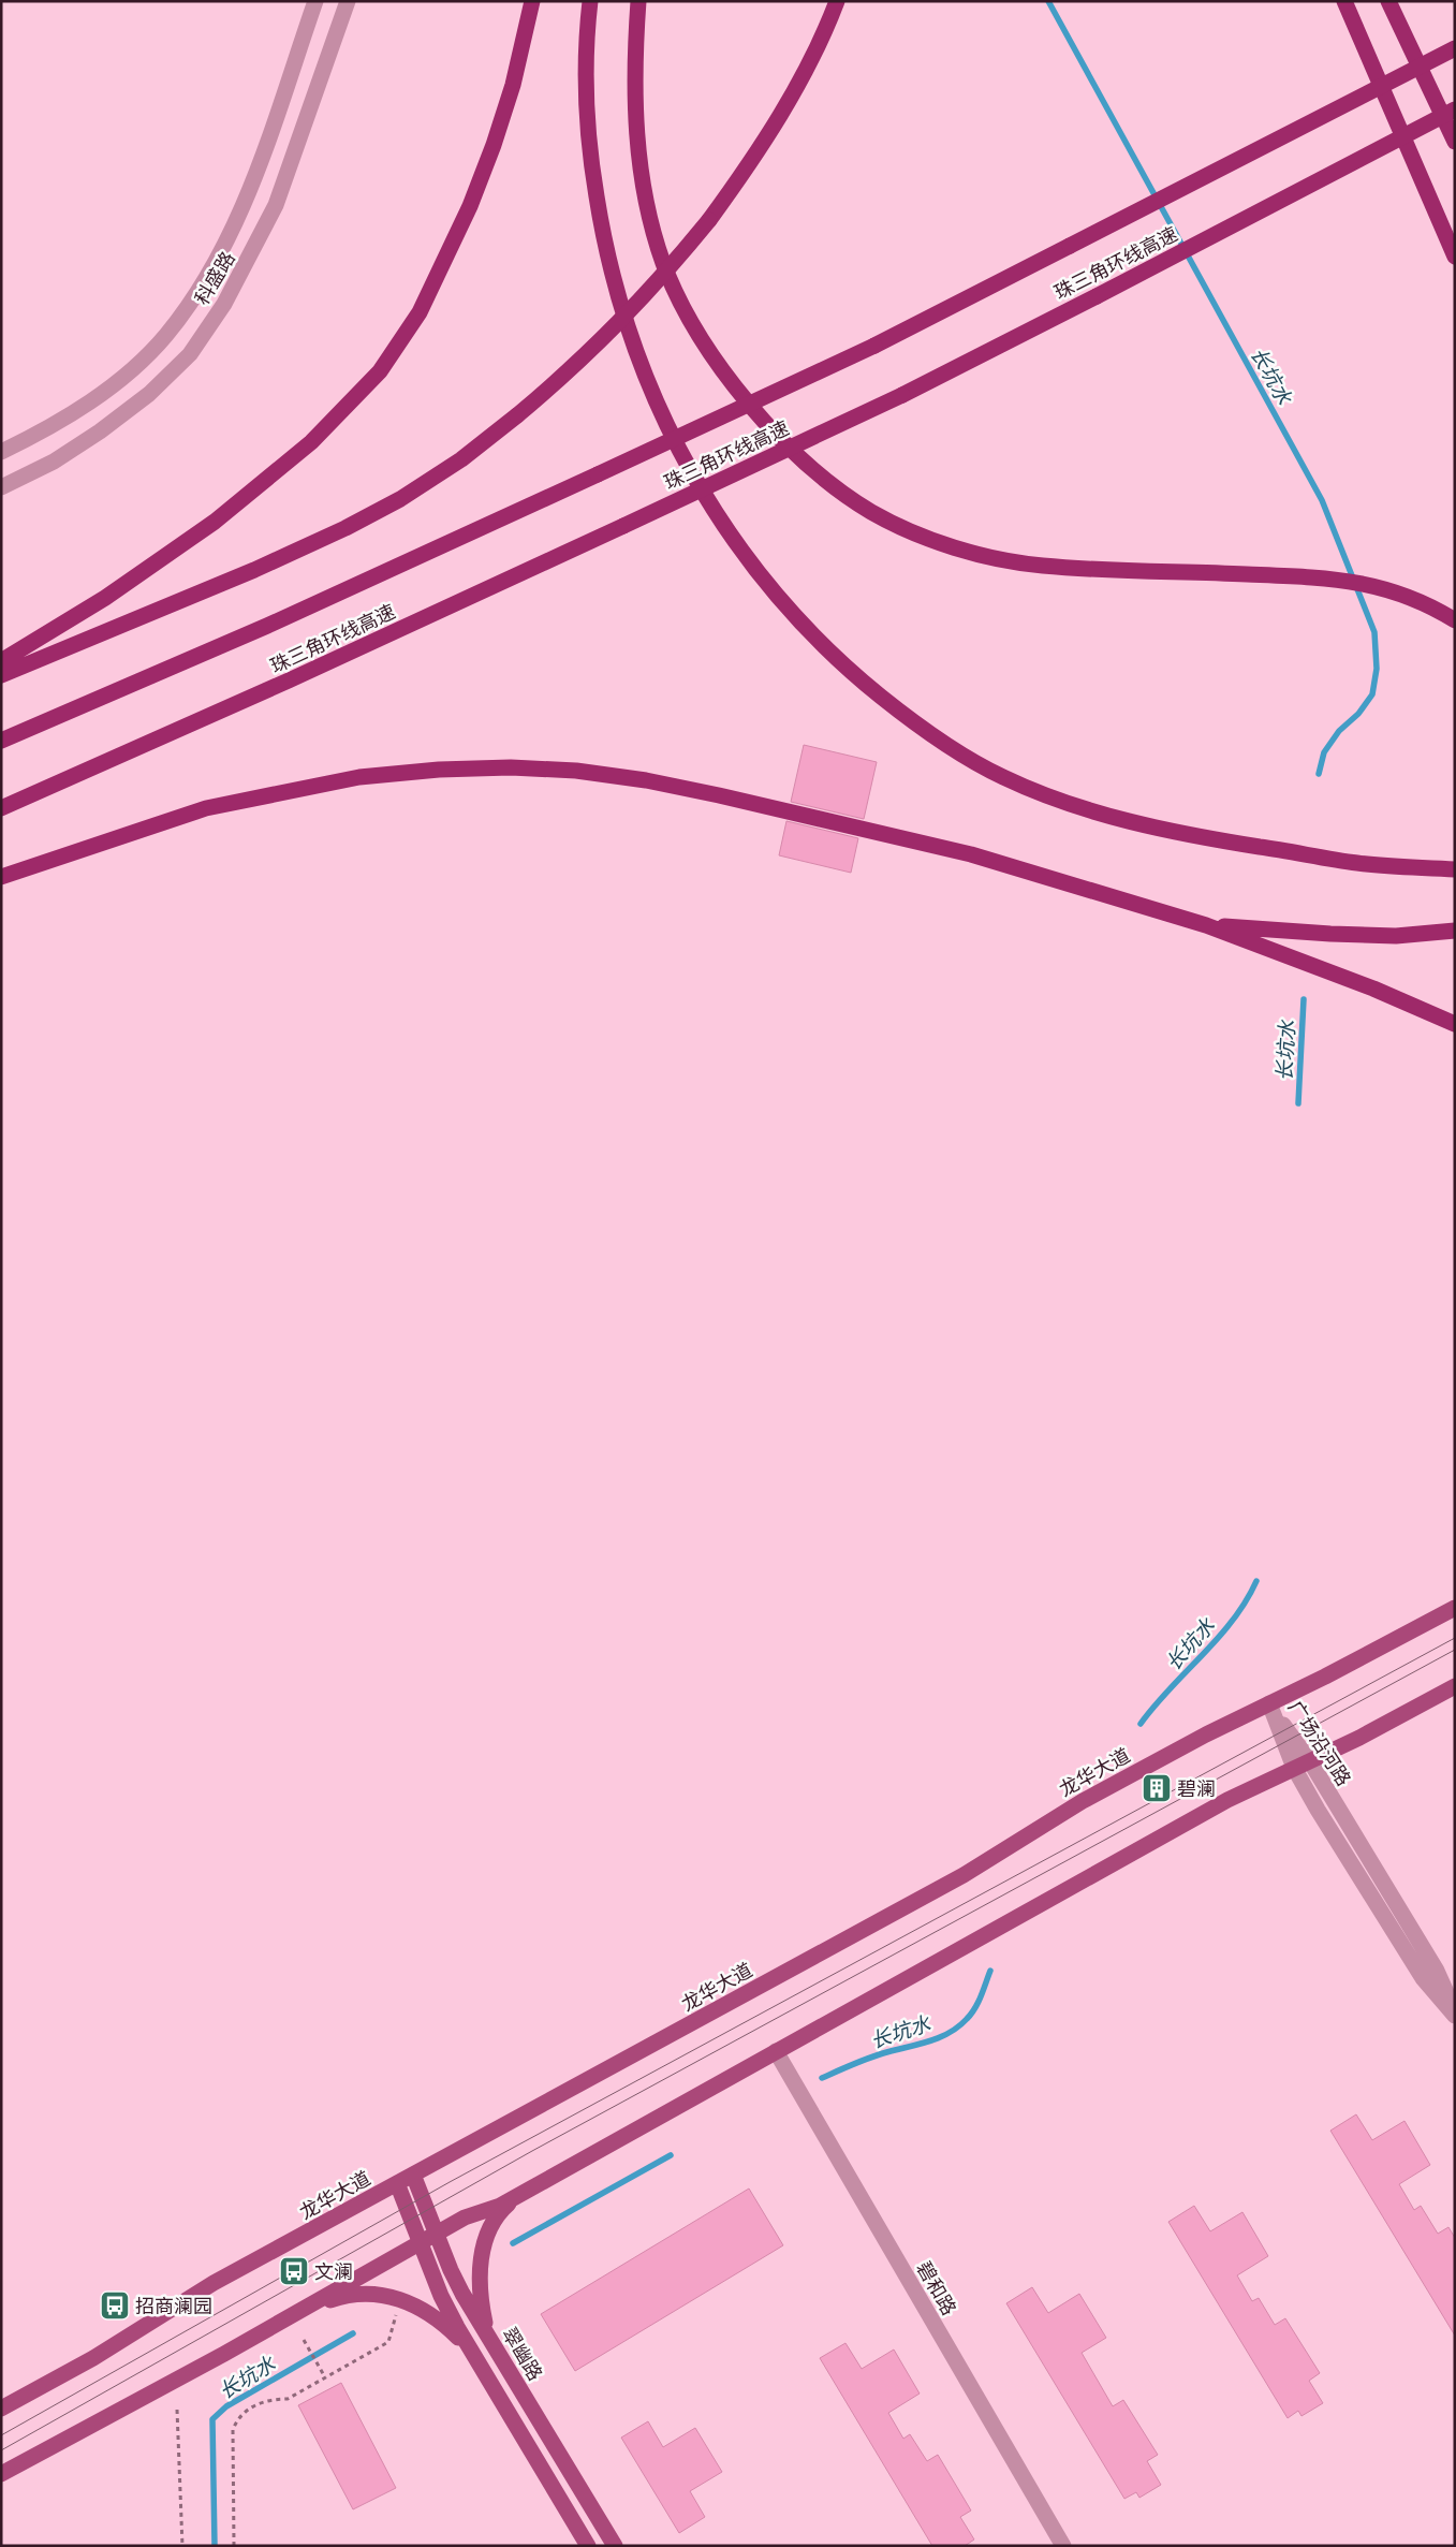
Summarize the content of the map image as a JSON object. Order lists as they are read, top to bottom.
{
  "streets": {
    "highway": ["珠三角环线高速"],
    "main road": ["龙华大道", "翠幽路"],
    "street": ["科盛路", "广场沿河路", "碧和路"]
  },
  "crossings": [
    ["广场沿河路", "龙华大道"],
    ["龙华大道", "翠幽路"]
  ],
  "water": ["长坑水"],
  "places": {
    "building": ["碧澜"],
    "bus stop": ["文澜", "招商澜园"]
  }
}
